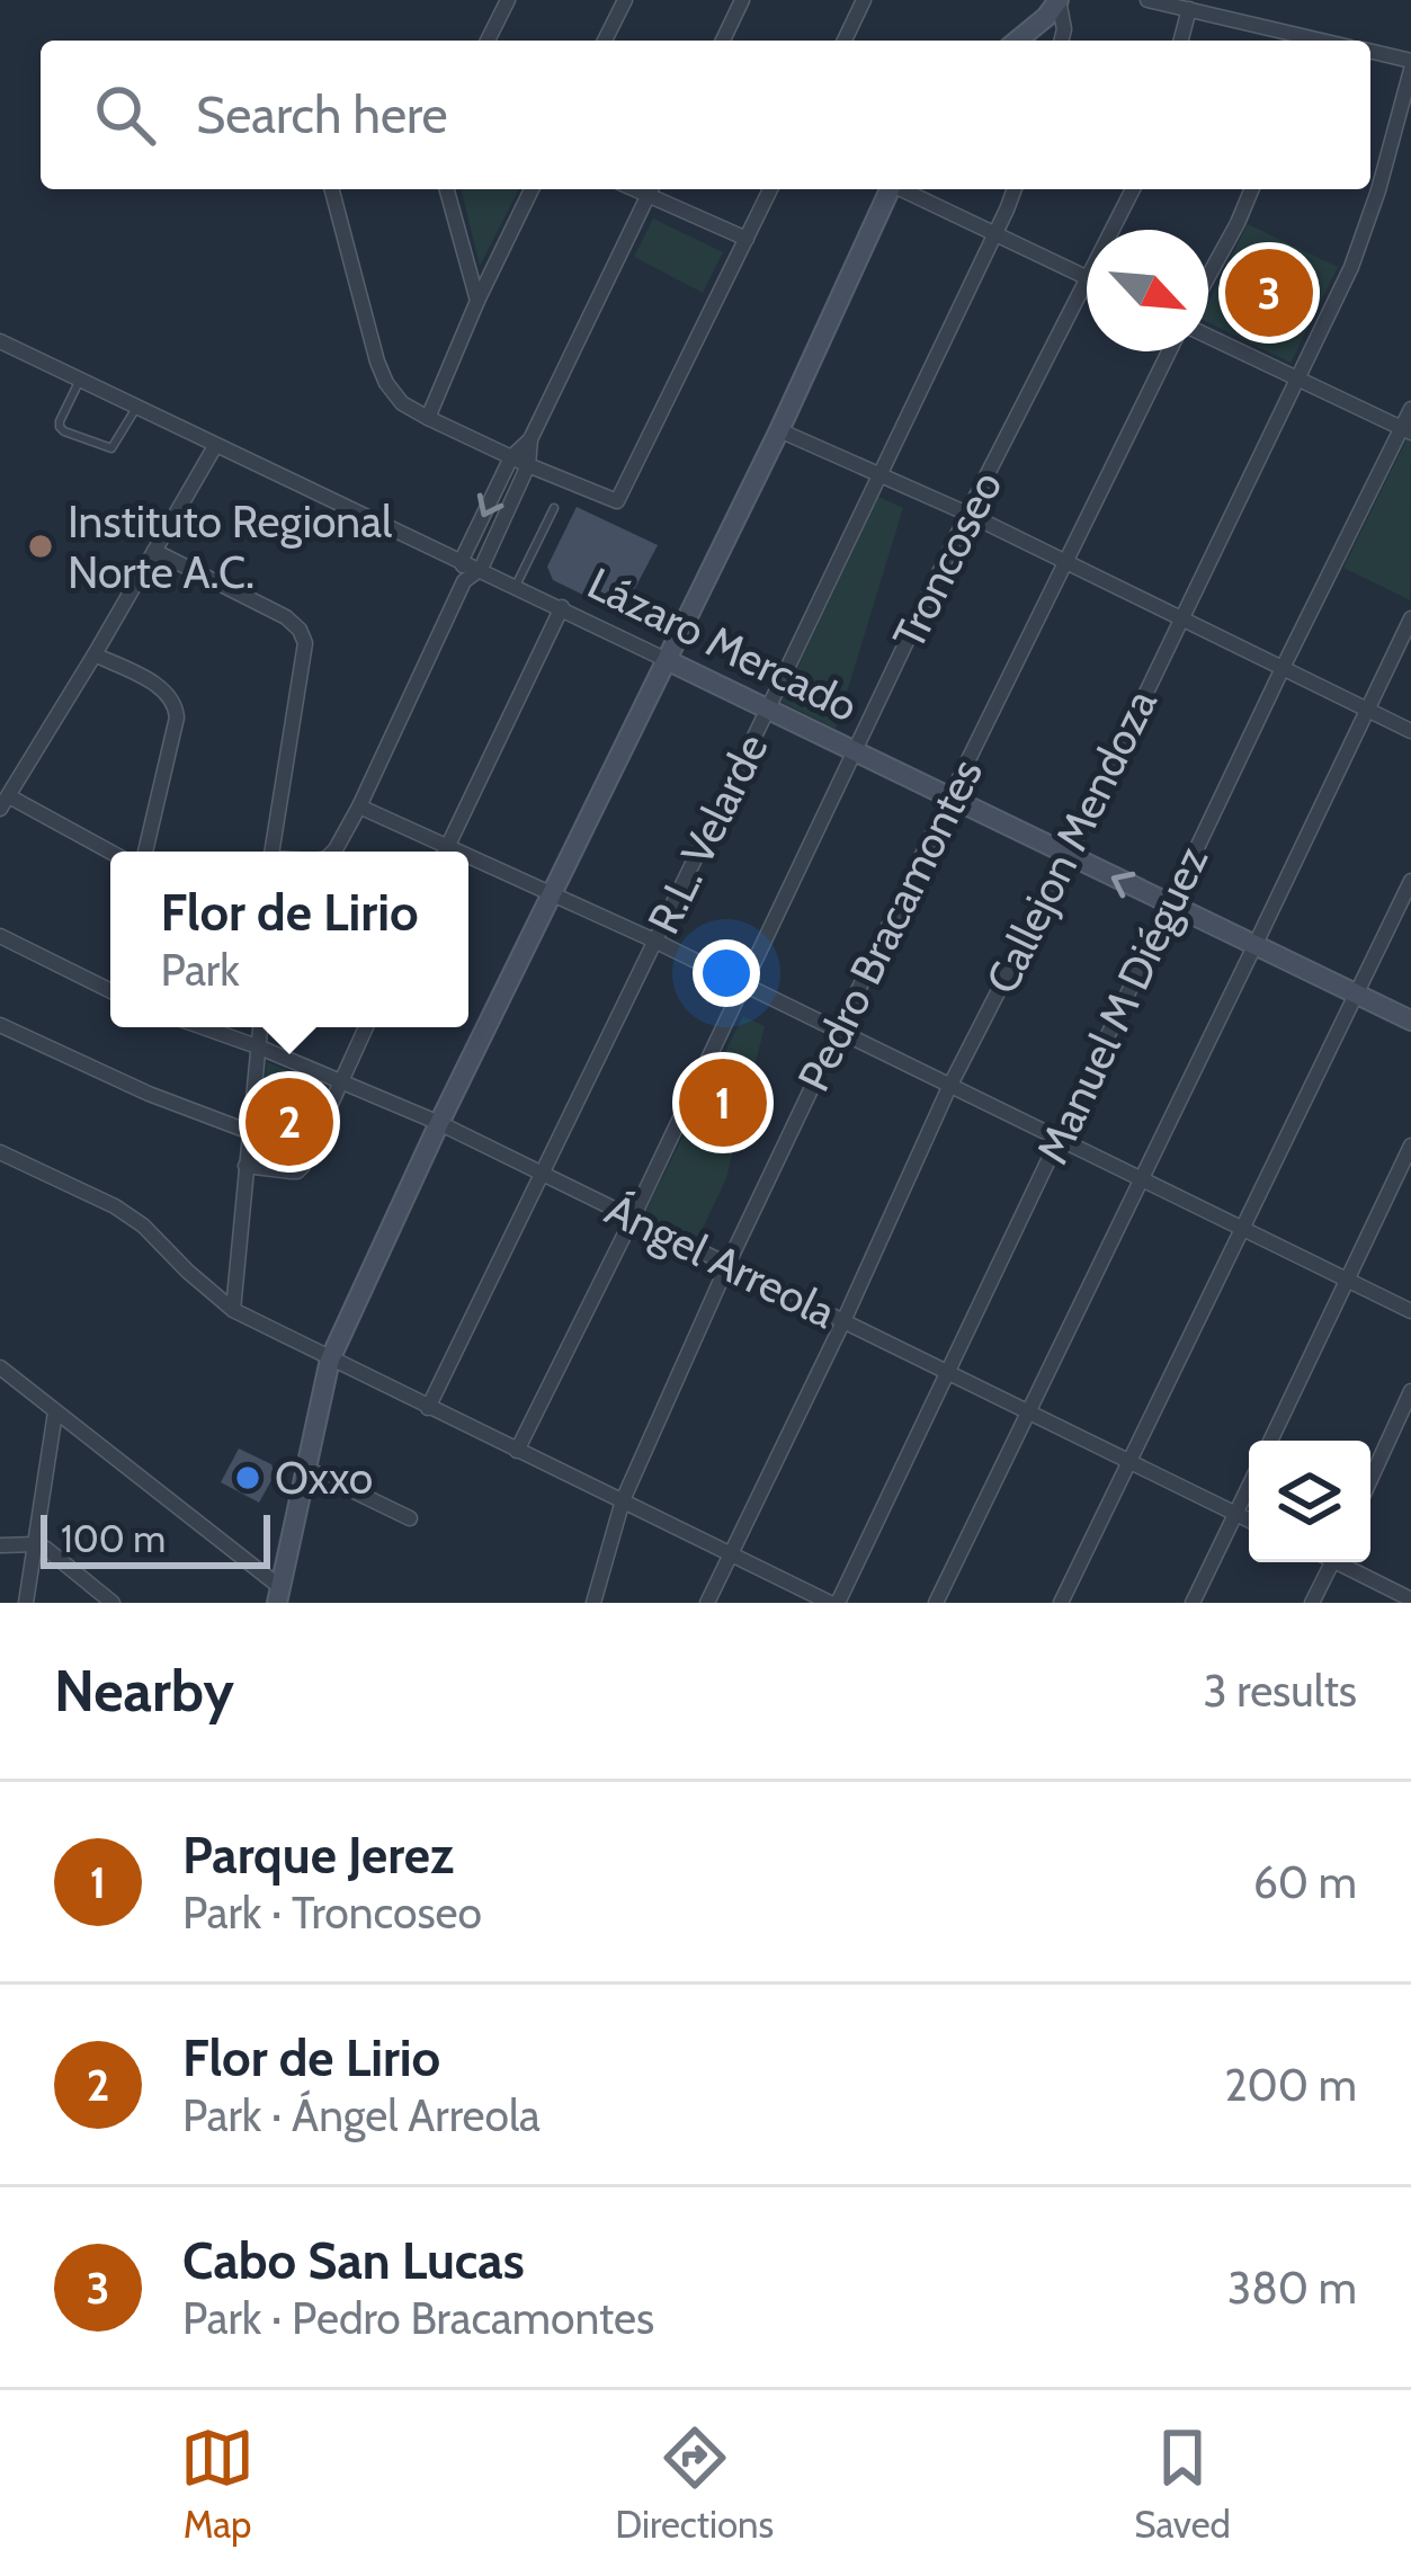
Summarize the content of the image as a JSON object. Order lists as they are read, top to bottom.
{
  "streets": {
    "street": [
      "Troncoseo",
      "Lázaro Mercado",
      "R.L. Velarde",
      "Callejon Mendoza",
      "Pedro Bracamontes",
      "Manuel M Diéguez",
      "Ángel Arreola"
    ]
  },
  "crossings": [
    ["Troncoseo", "Lázaro Mercado"],
    ["Troncoseo", "Ángel Arreola"],
    ["Lázaro Mercado", "R.L. Velarde"],
    ["Lázaro Mercado", "Callejon Mendoza"],
    ["Lázaro Mercado", "Pedro Bracamontes"],
    ["Lázaro Mercado", "Manuel M Diéguez"],
    ["R.L. Velarde", "Ángel Arreola"],
    ["Callejon Mendoza", "Ángel Arreola"],
    ["Pedro Bracamontes", "Ángel Arreola"],
    ["Manuel M Diéguez", "Ángel Arreola"]
  ],
  "places": ["Instituto Regional Norte A.C.", "Oxxo"],
  "scale_bar": "100 m",
  "north": "bottom right",
  "page": {
    "search": "Search here",
    "pins": ["3", "1", "2"],
    "popup": ["Flor de Lirio", "Park"],
    "scale": "100 m",
    "heading": ["Nearby", "3 results"],
    "list": [
      {
        "mark": "1",
        "name": "Parque Jerez",
        "note": "Park · Troncoseo",
        "value": "60 m"
      },
      {
        "mark": "2",
        "name": "Flor de Lirio",
        "note": "Park · Ángel Arreola",
        "value": "200 m"
      },
      {
        "mark": "3",
        "name": "Cabo San Lucas",
        "note": "Park · Pedro Bracamontes",
        "value": "380 m"
      }
    ],
    "nav": ["Map", "Directions", "Saved"]
  }
}
